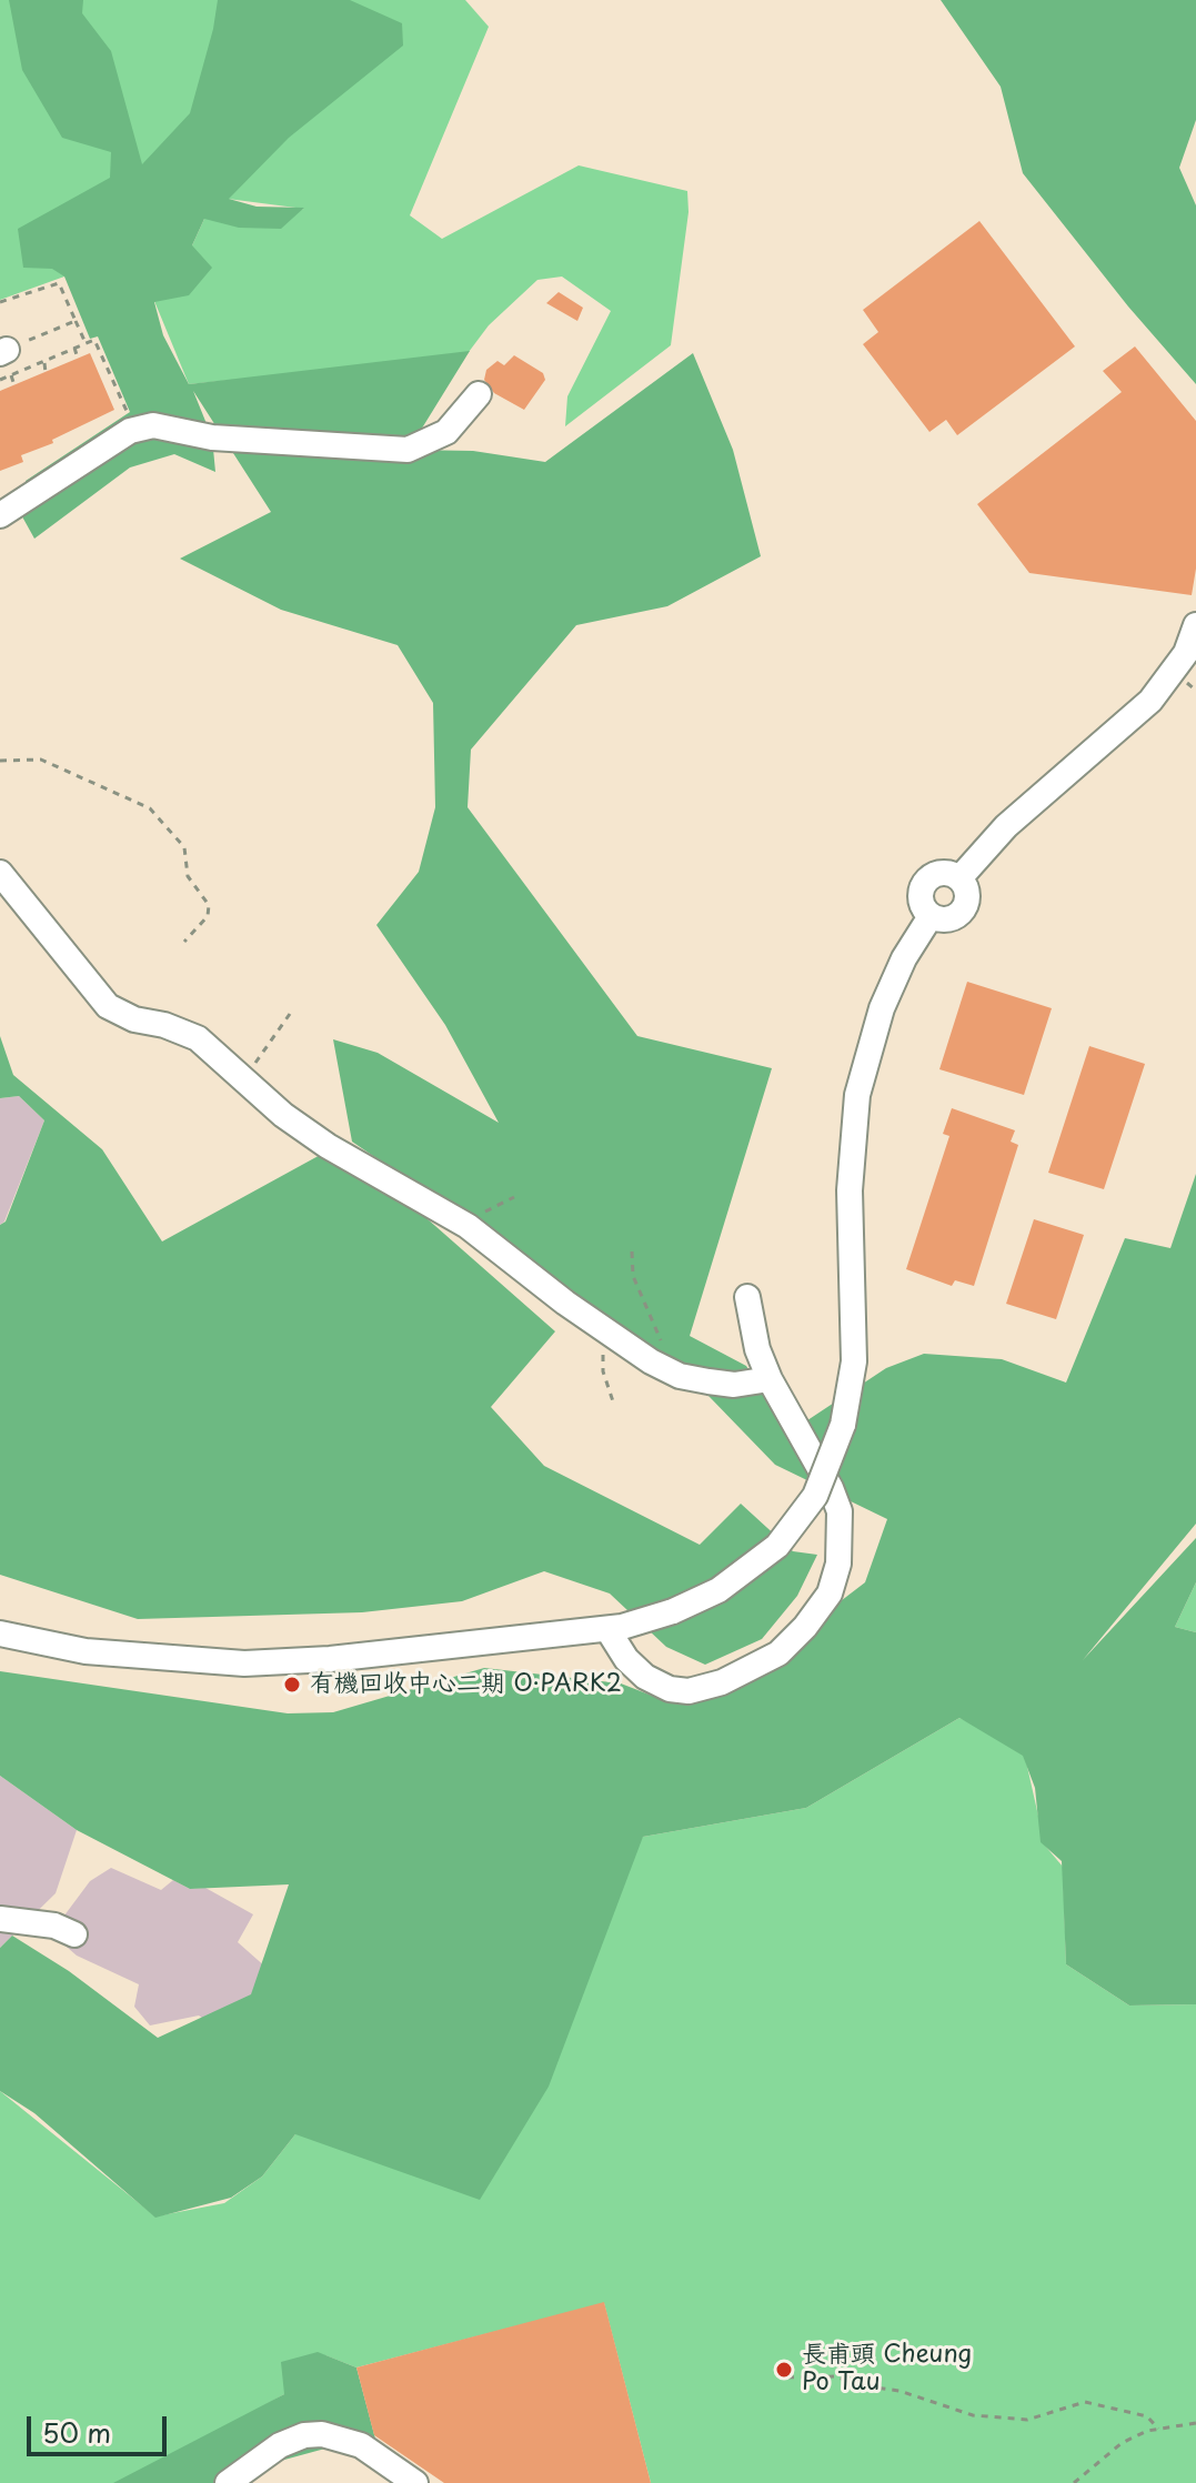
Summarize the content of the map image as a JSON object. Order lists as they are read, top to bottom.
{
  "places": ["有機回收中心二期 O·PARK2", "長甫頭 Cheung Po Tau"],
  "scale_bar": "50 m"
}
